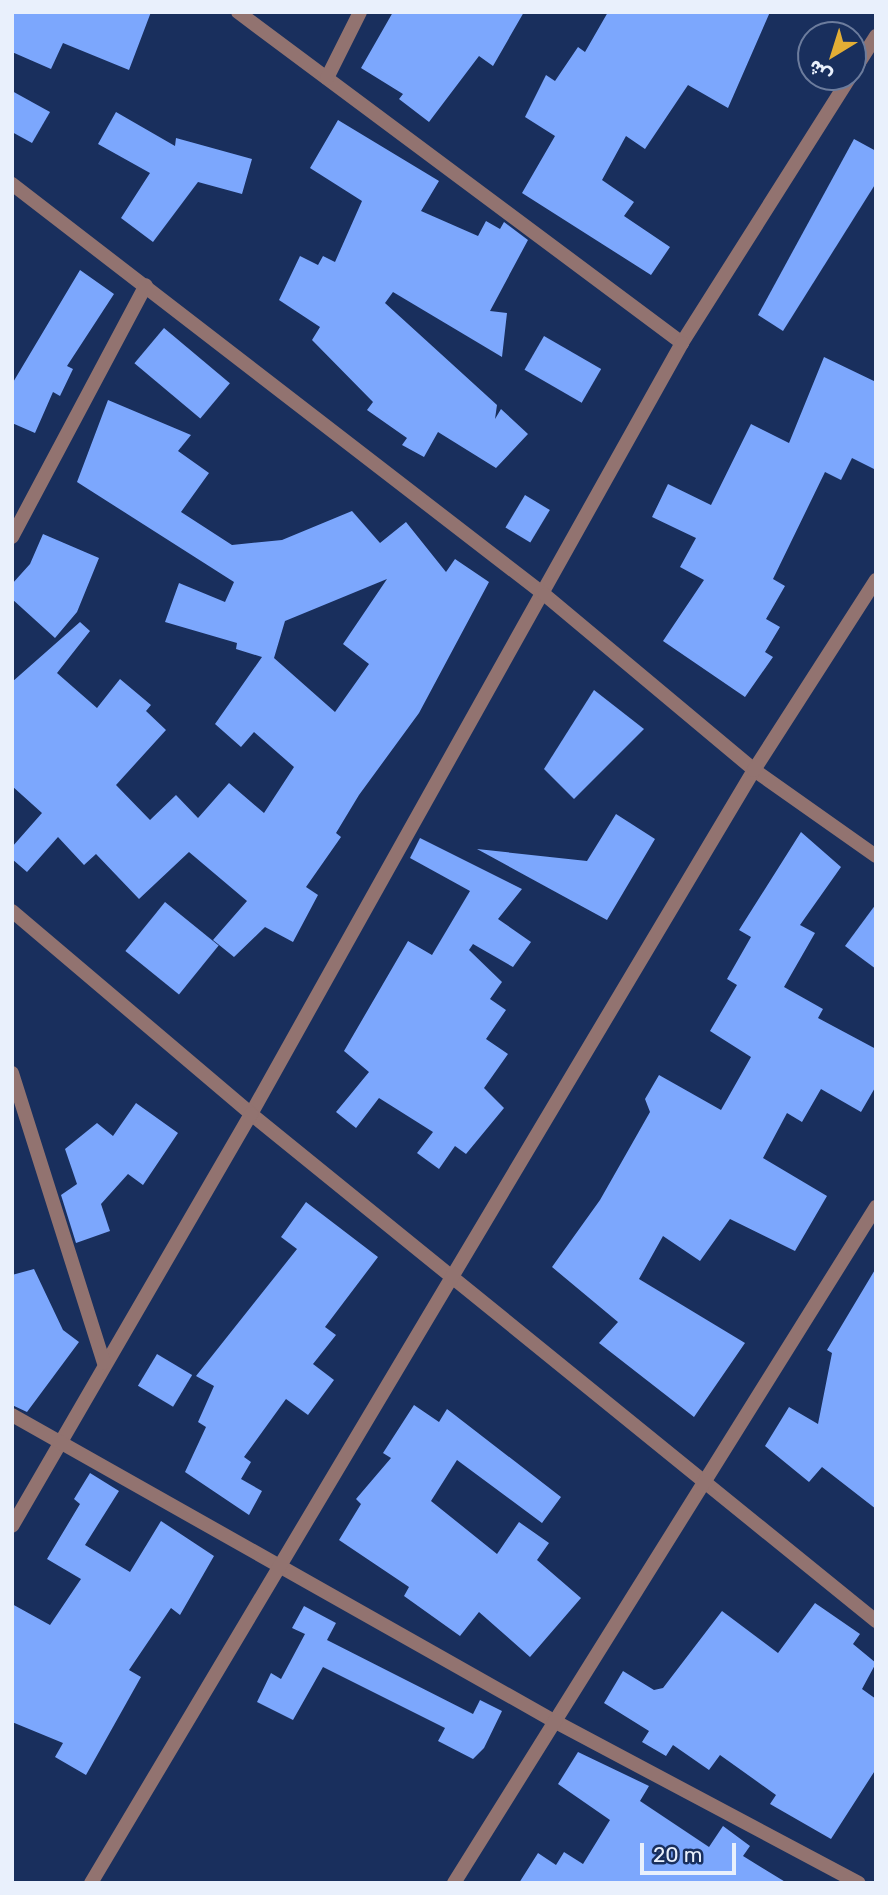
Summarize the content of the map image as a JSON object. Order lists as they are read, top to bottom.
{
  "scale_bar": "20 m",
  "north": "bottom left"
}
